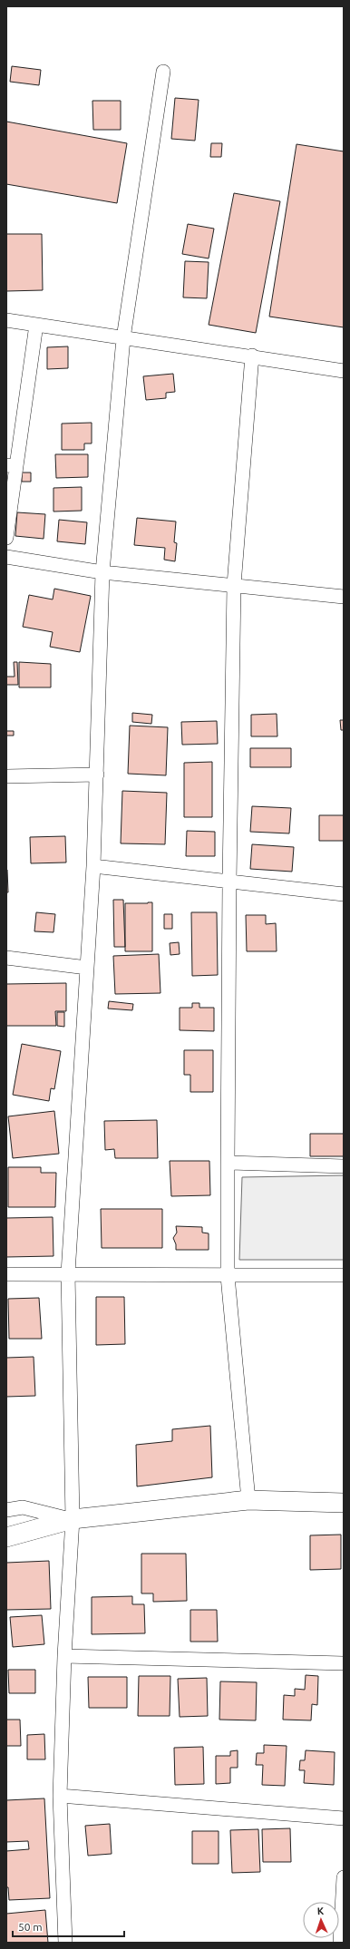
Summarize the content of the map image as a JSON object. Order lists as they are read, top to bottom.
{
  "scale_bar": "50 m",
  "north": "top"
}
